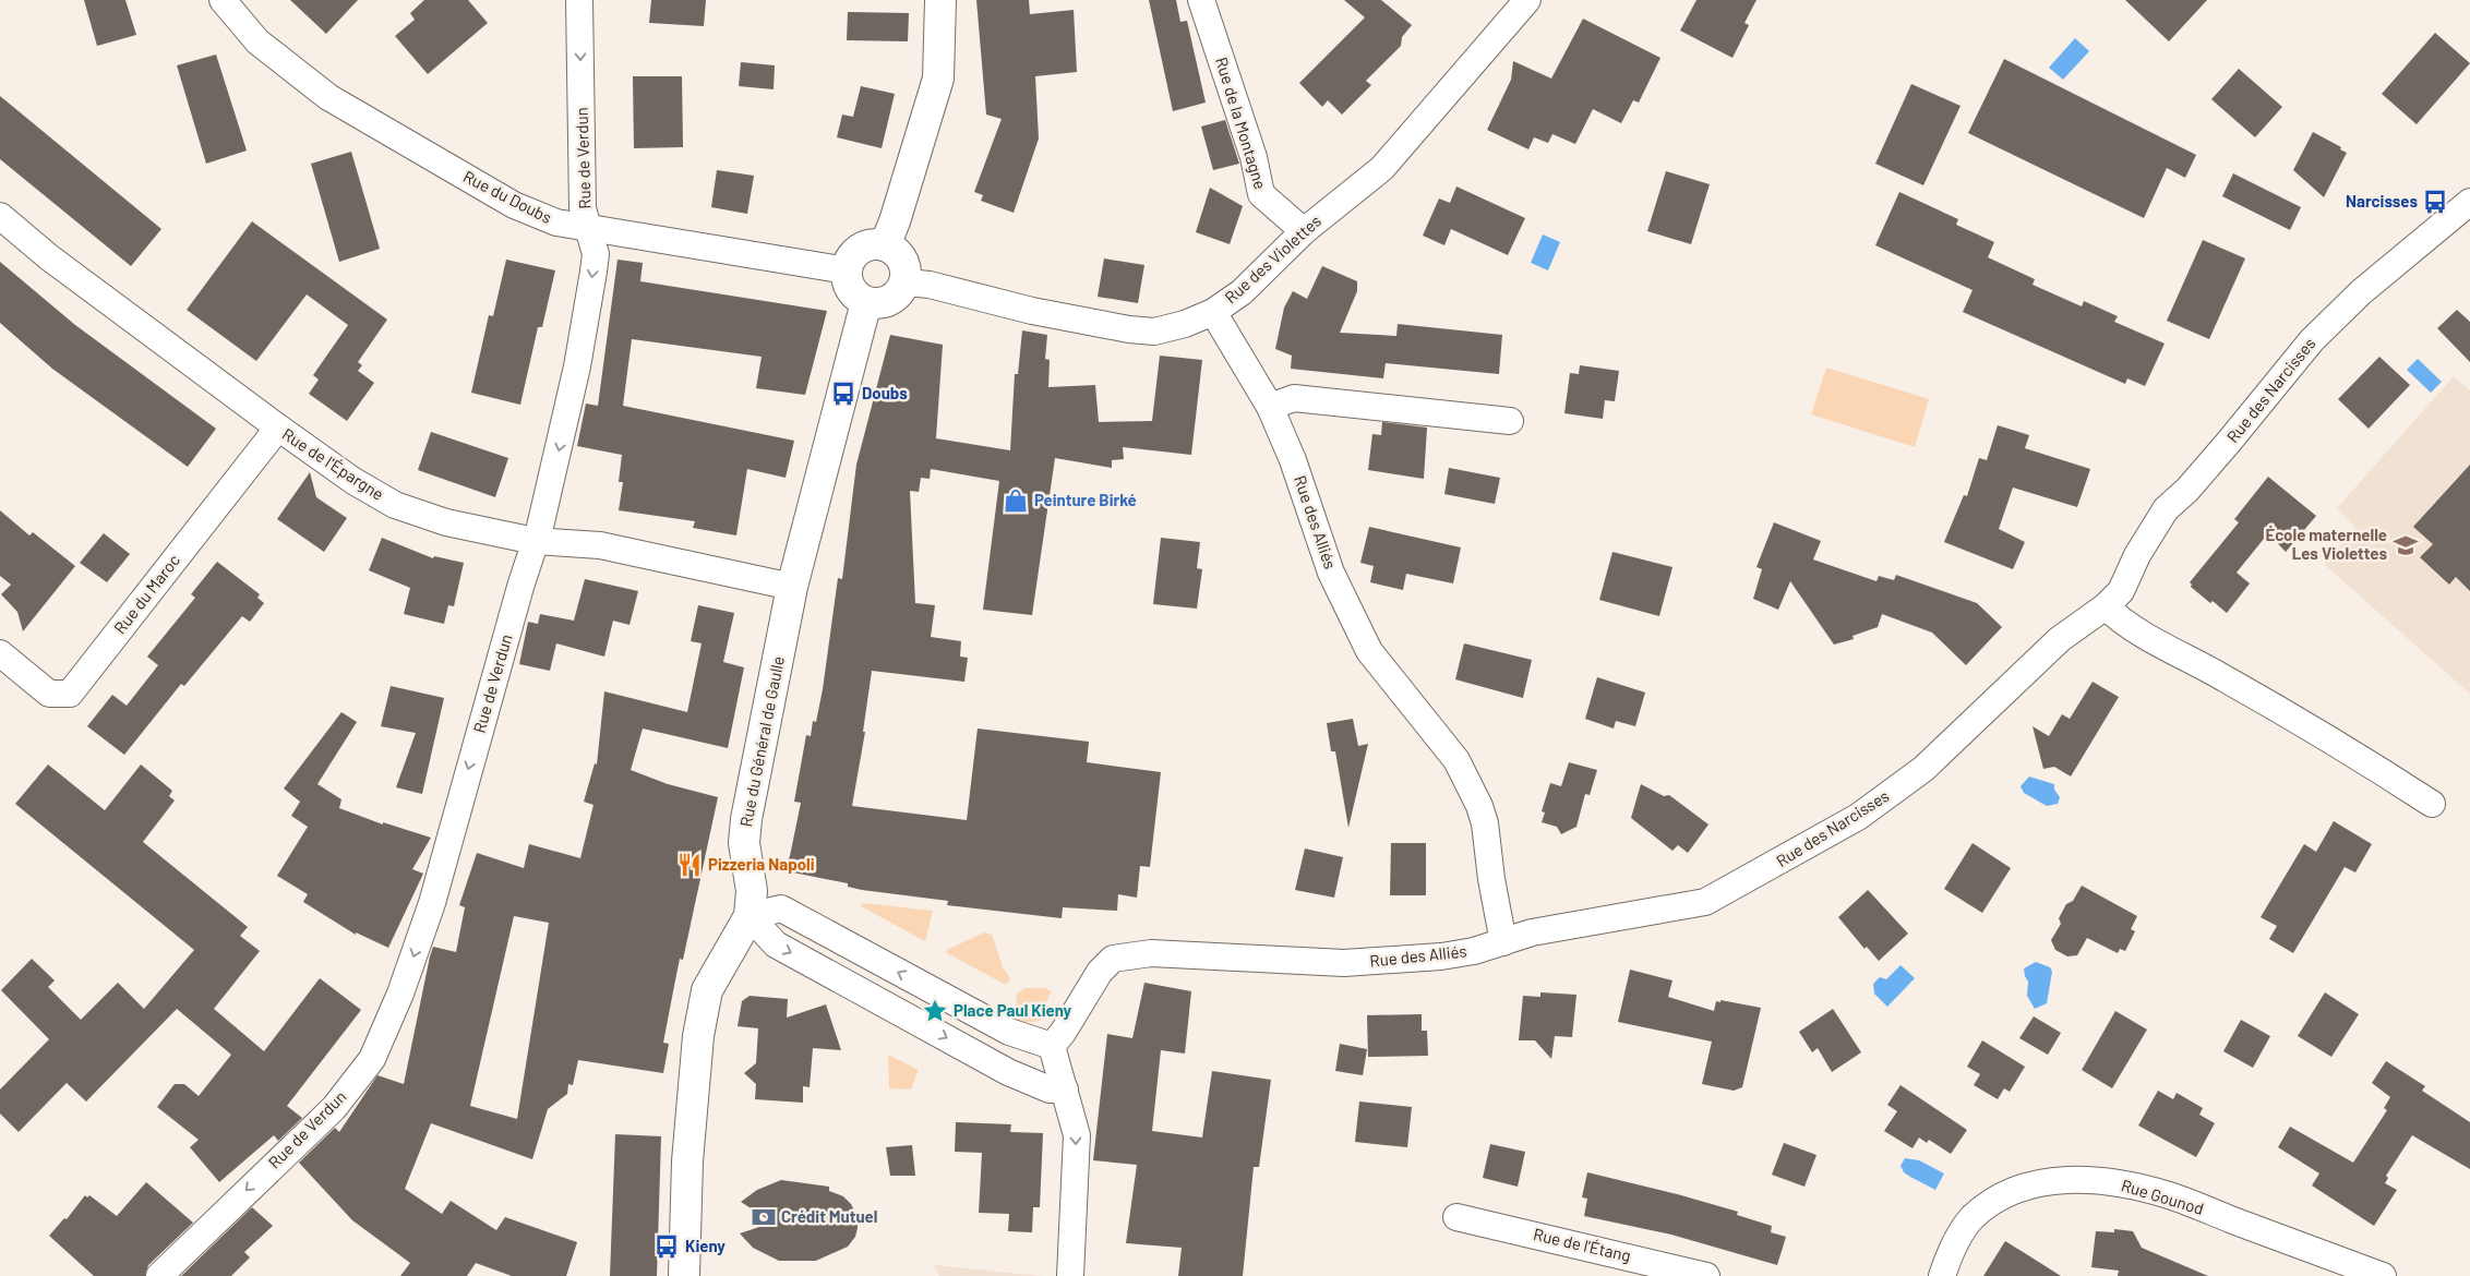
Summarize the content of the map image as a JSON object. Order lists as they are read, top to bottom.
{
  "streets": {
    "street": [
      "Rue de la Montagne",
      "Rue de Verdun",
      "Rue du Doubs",
      "Rue des Violettes",
      "Rue des Narcisses",
      "Rue de l'Épargne",
      "Rue des Alliés",
      "Rue du Maroc",
      "Rue du Général de Gaulle",
      "Rue Gounod",
      "Rue de l'Étang"
    ]
  },
  "crossings": [
    ["Rue de la Montagne", "Rue des Violettes"],
    ["Rue de Verdun", "Rue du Doubs"],
    ["Rue de Verdun", "Rue de l'Épargne"],
    ["Rue du Doubs", "Rue des Violettes"],
    ["Rue du Doubs", "Rue du Général de Gaulle"],
    ["Rue des Violettes", "Rue des Alliés"],
    ["Rue des Violettes", "Rue du Général de Gaulle"],
    ["Rue des Narcisses", "Rue des Alliés"],
    ["Rue de l'Épargne", "Rue du Maroc"],
    ["Rue de l'Épargne", "Rue du Général de Gaulle"]
  ],
  "one_way": ["Rue de Verdun"],
  "places": {
    "bus stop": ["Narcisses", "Doubs", "Kieny"],
    "shop": ["Peinture Birké"],
    "school or university": ["École maternelle Les Violettes"],
    "restaurant": ["Pizzeria Napoli"],
    "place": ["Place Paul Kieny"],
    "bank": ["Crédit Mutuel"]
  }
}
